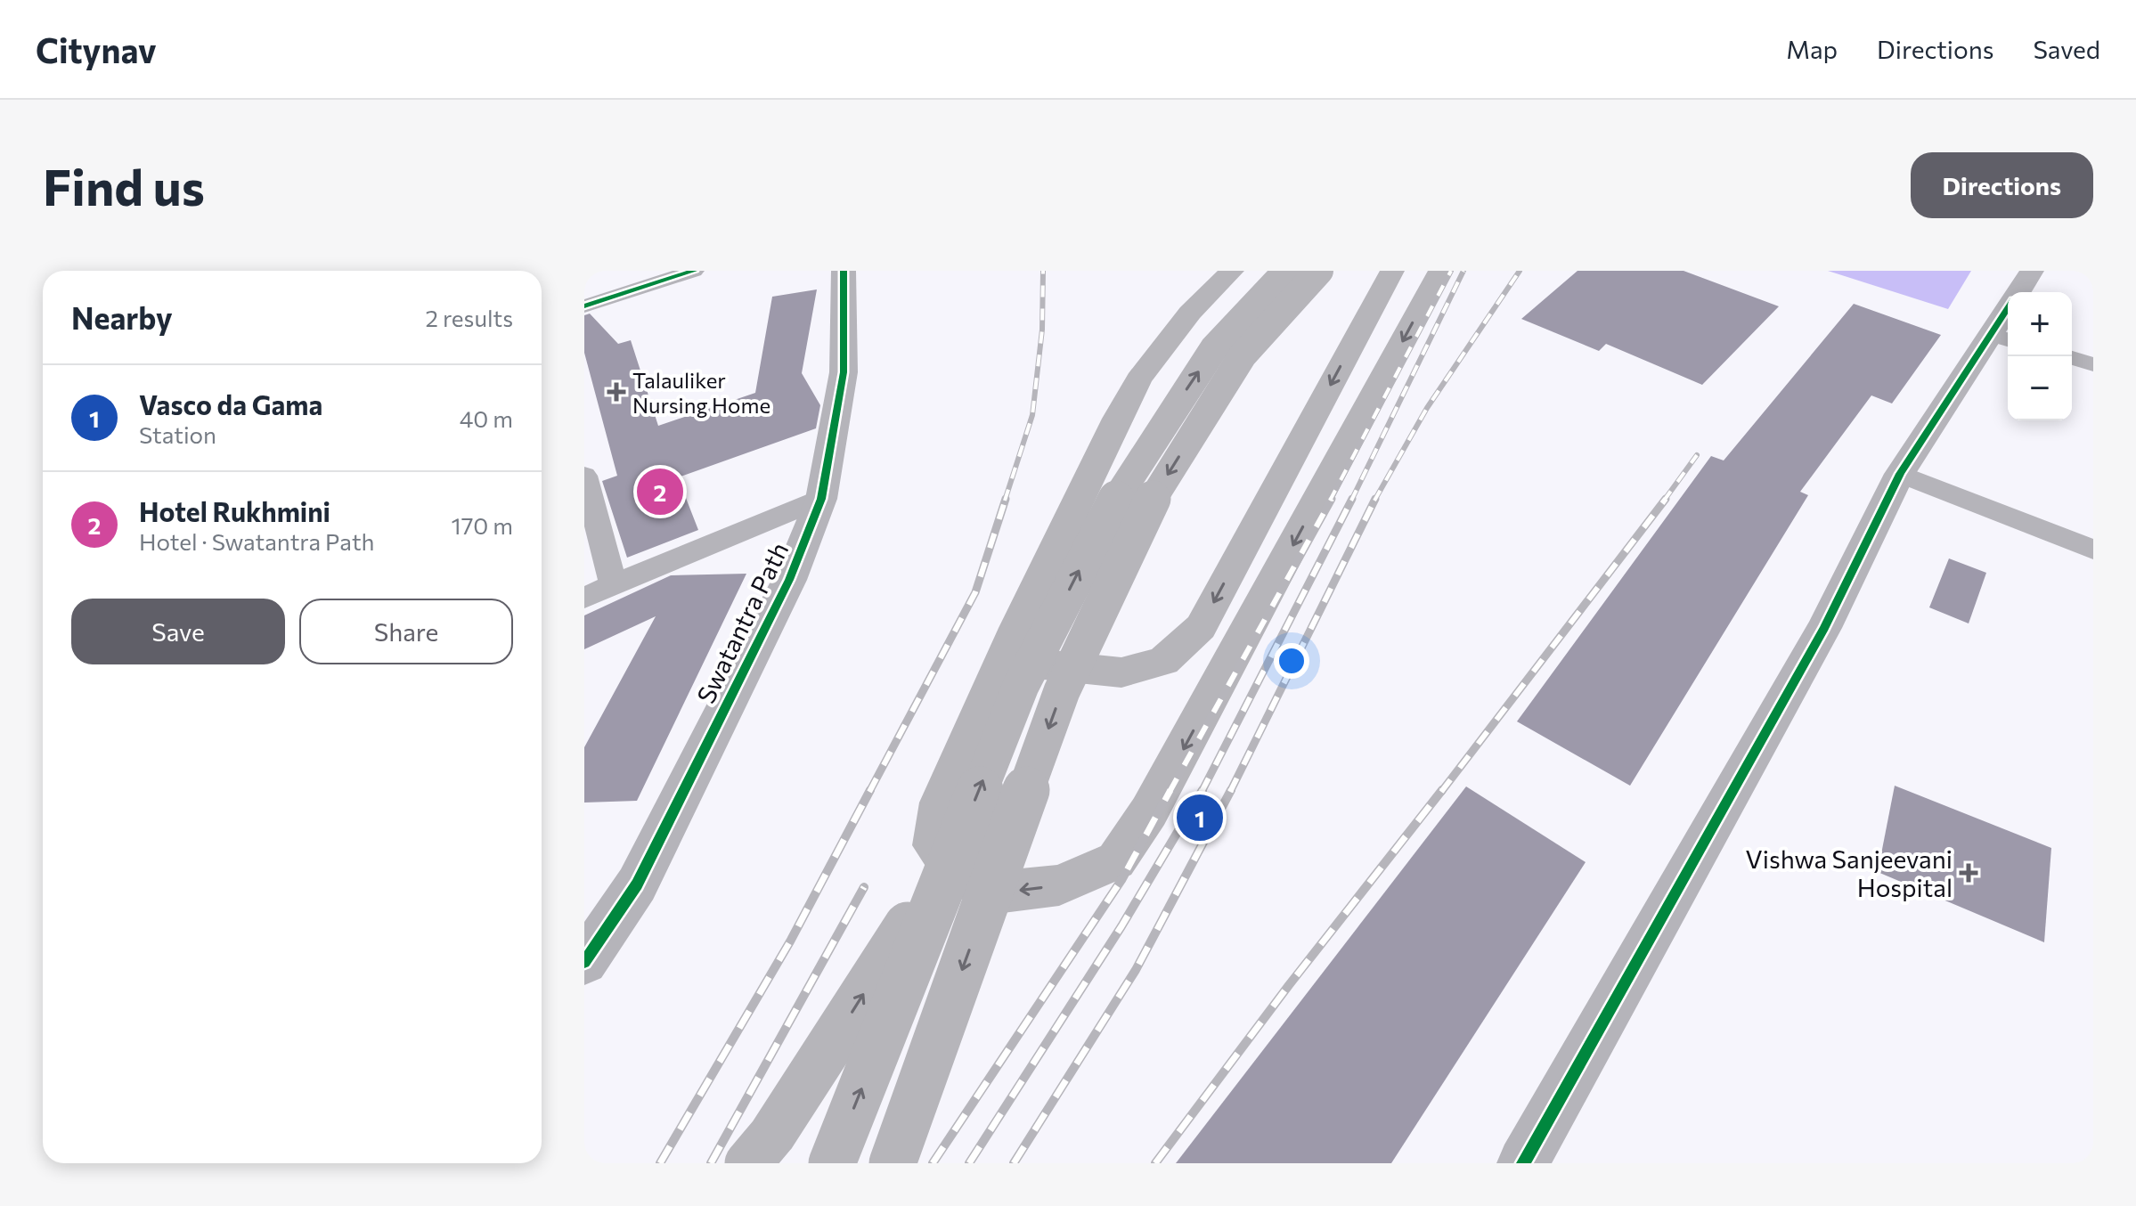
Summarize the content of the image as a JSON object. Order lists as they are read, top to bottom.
{
  "streets": {
    "street": ["Swatantra Path"]
  },
  "places": {
    "health": ["Talauliker Nursing Home", "Vishwa Sanjeevani Hospital"]
  },
  "page": {
    "header": "Citynav",
    "nav": ["Map", "Directions", "Saved"],
    "buttons": [
      "Directions",
      ["Save", "Share"]
    ],
    "title": "Find us",
    "heading": ["Nearby", "2 results"],
    "map_buttons": ["+", "−"],
    "list": [
      {
        "mark": "1",
        "name": "Vasco da Gama",
        "note": "Station",
        "value": "40 m"
      },
      {
        "mark": "2",
        "name": "Hotel Rukhmini",
        "note": "Hotel · Swatantra Path",
        "value": "170 m"
      }
    ],
    "pins": ["2", "1"]
  }
}
